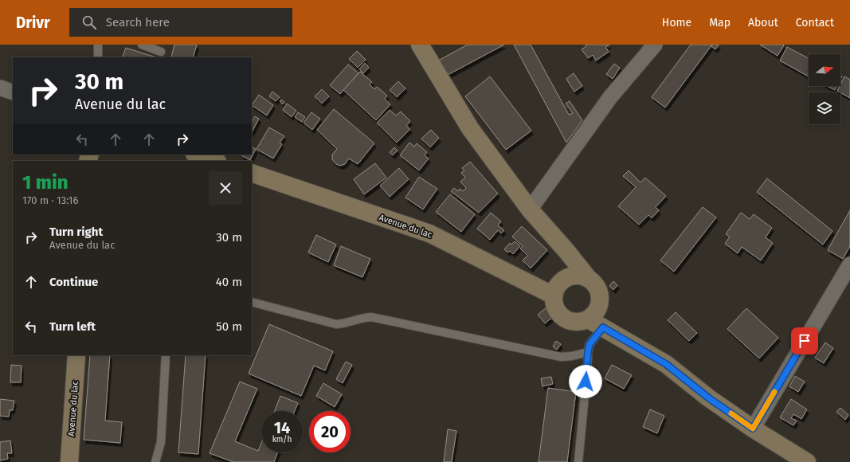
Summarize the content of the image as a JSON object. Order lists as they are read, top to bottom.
{
  "streets": {
    "main road": ["Avenue du lac"]
  },
  "north": "right",
  "page": {
    "header": "Drivr",
    "search": "Search here",
    "nav": [
      "Home",
      "Map",
      "About",
      "Contact"
    ],
    "turn": ["30 m", "Avenue du lac"],
    "heading": ["1 min", "170 m · 13:16"],
    "list": [
      {
        "name": "Turn right",
        "note": "Avenue du lac",
        "value": "30 m"
      },
      {
        "name": "Continue",
        "value": "40 m"
      },
      {
        "name": "Turn left",
        "value": "50 m"
      }
    ],
    "speed": "14 km/h",
    "limit": "20"
  }
}
